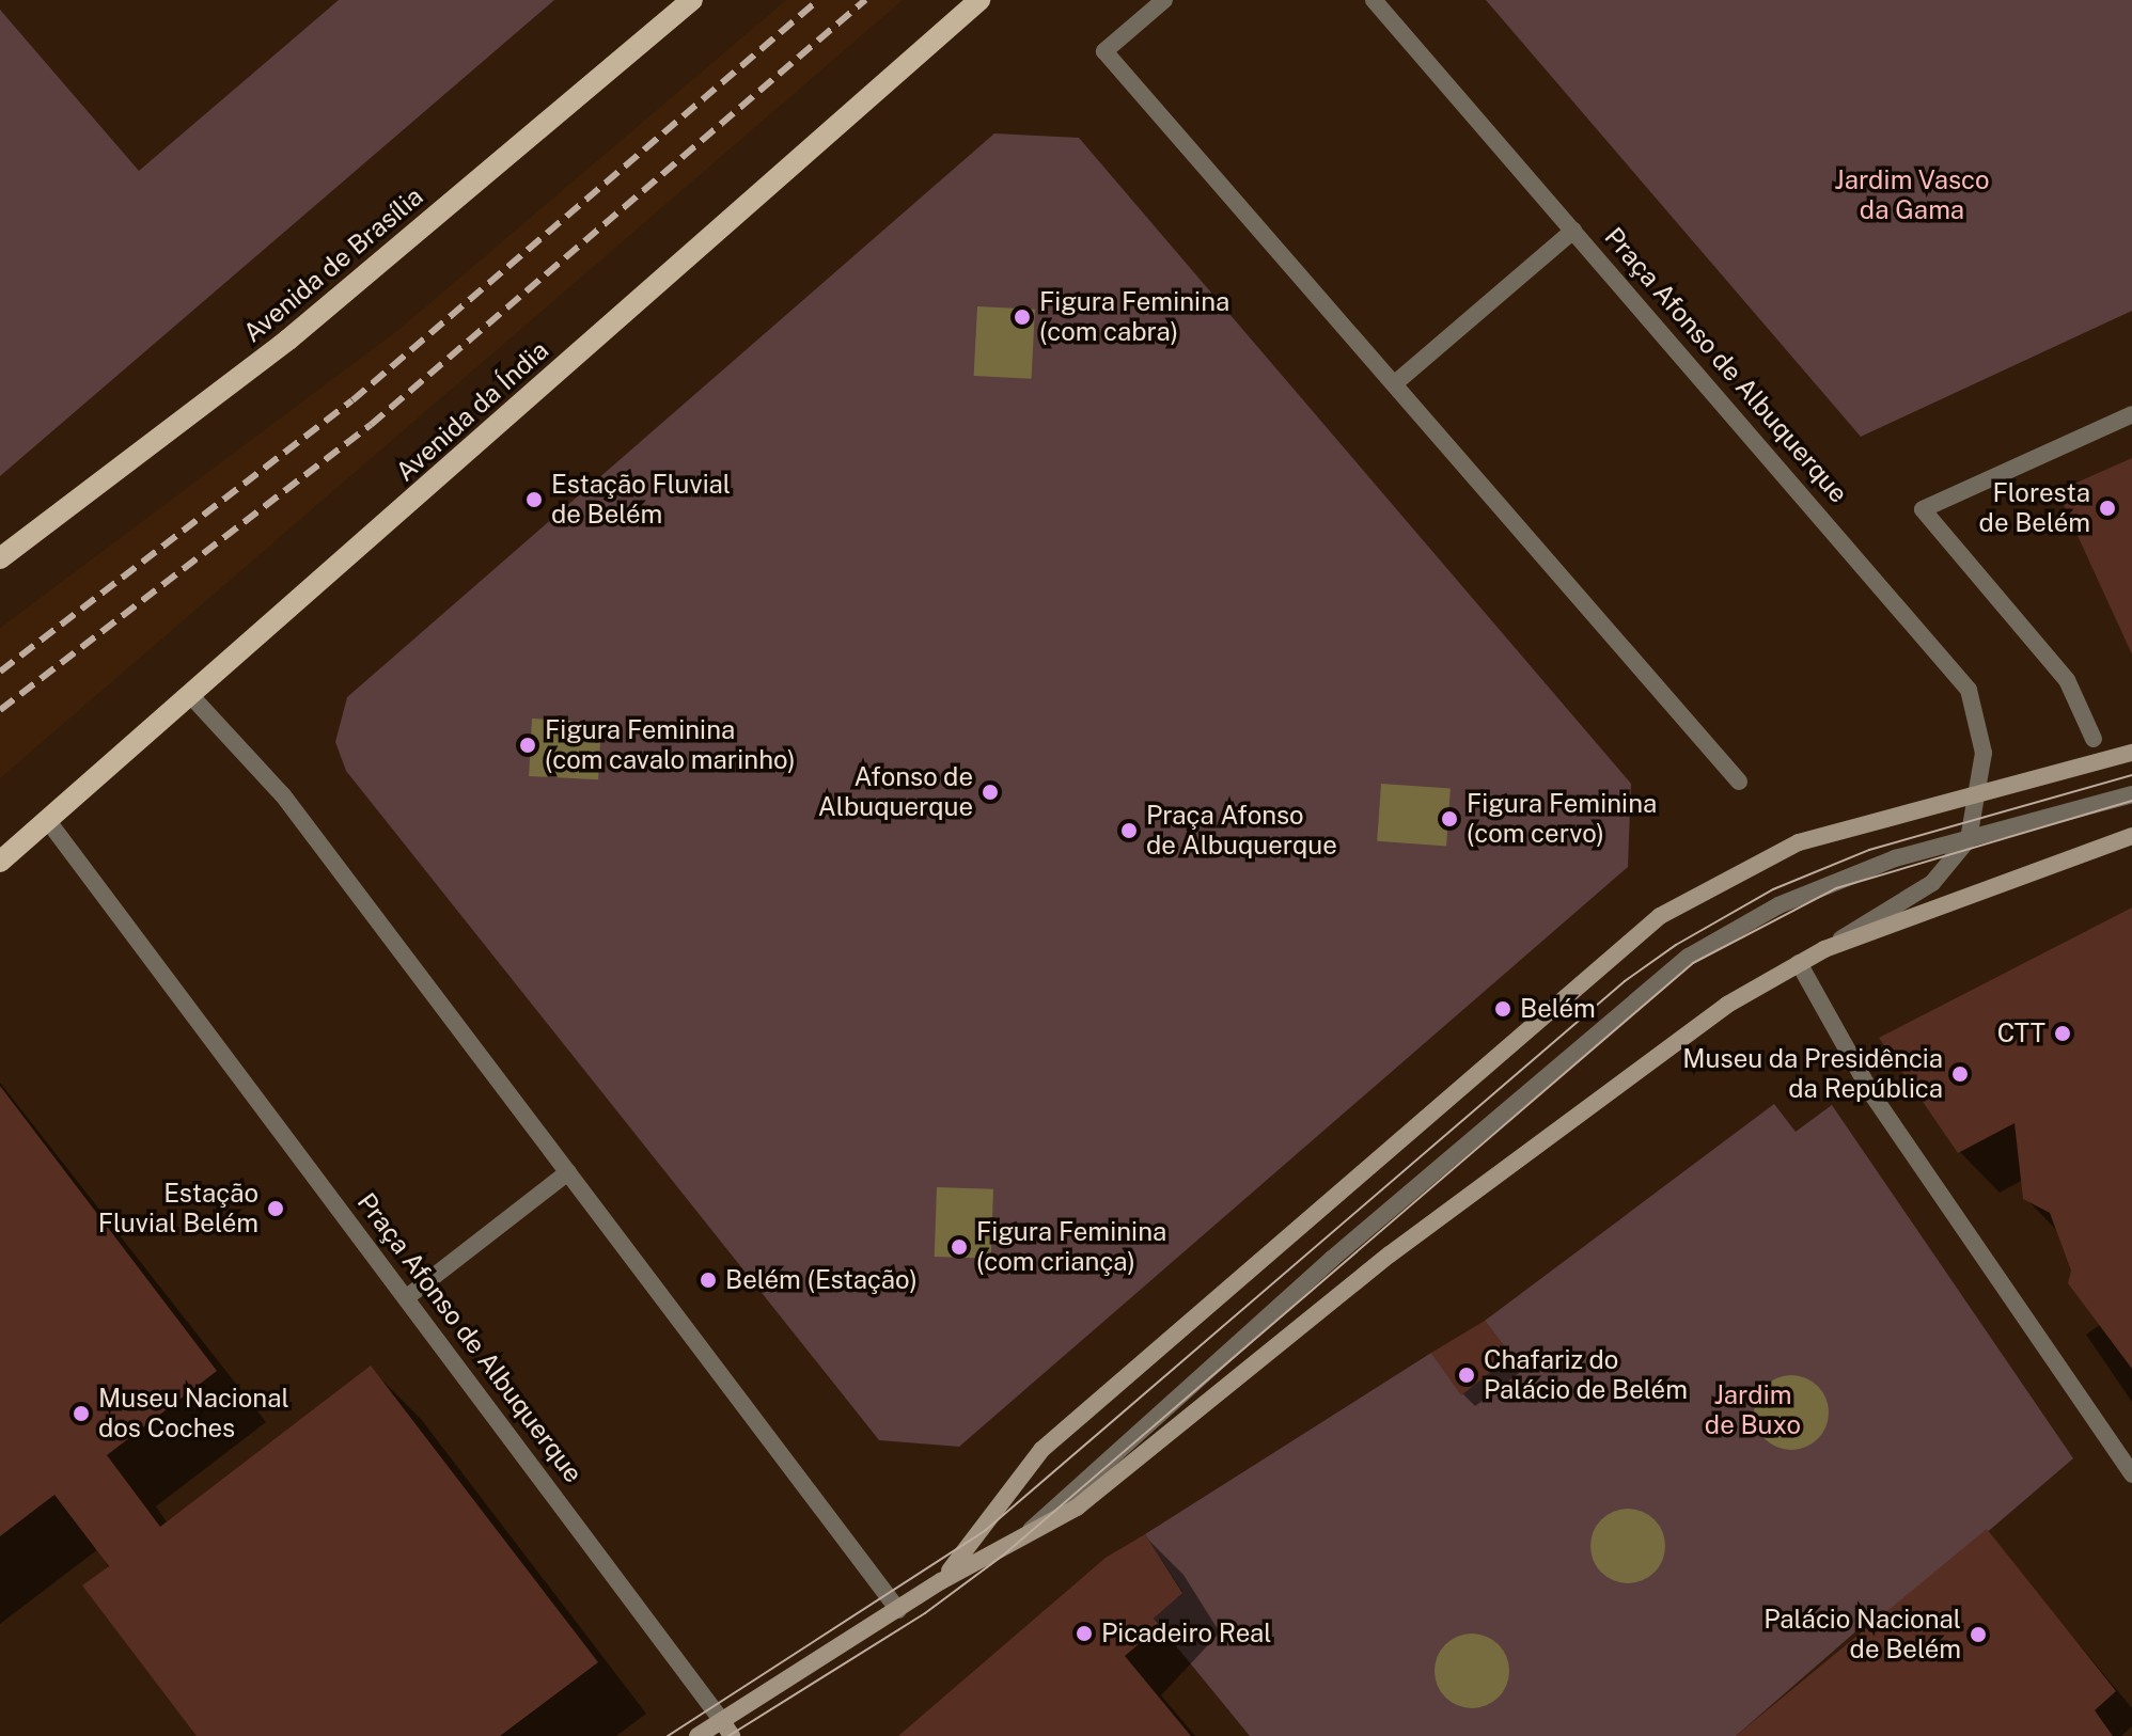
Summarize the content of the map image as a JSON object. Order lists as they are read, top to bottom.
{
  "streets": {
    "main road": ["Avenida de Brasília", "Praça Afonso de Albuquerque", "Avenida da Índia"]
  },
  "crossings": [
    ["Praça Afonso de Albuquerque", "Avenida da Índia"]
  ],
  "parks": ["Jardim Vasco da Gama", "Jardim de Buxo"],
  "places": [
    "Figura Feminina (com cabra)",
    "Estação Fluvial de Belém",
    "Floresta de Belém",
    "Figura Feminina (com cavalo marinho)",
    "Afonso de Albuquerque",
    "Figura Feminina (com cervo)",
    "Praça Afonso de Albuquerque",
    "Belém",
    "CTT",
    "Museu da Presidência da República",
    "Estação Fluvial Belém",
    "Figura Feminina (com criança)",
    "Belém (Estação)",
    "Chafariz do Palácio de Belém",
    "Museu Nacional dos Coches",
    "Picadeiro Real",
    "Palácio Nacional de Belém"
  ]
}
